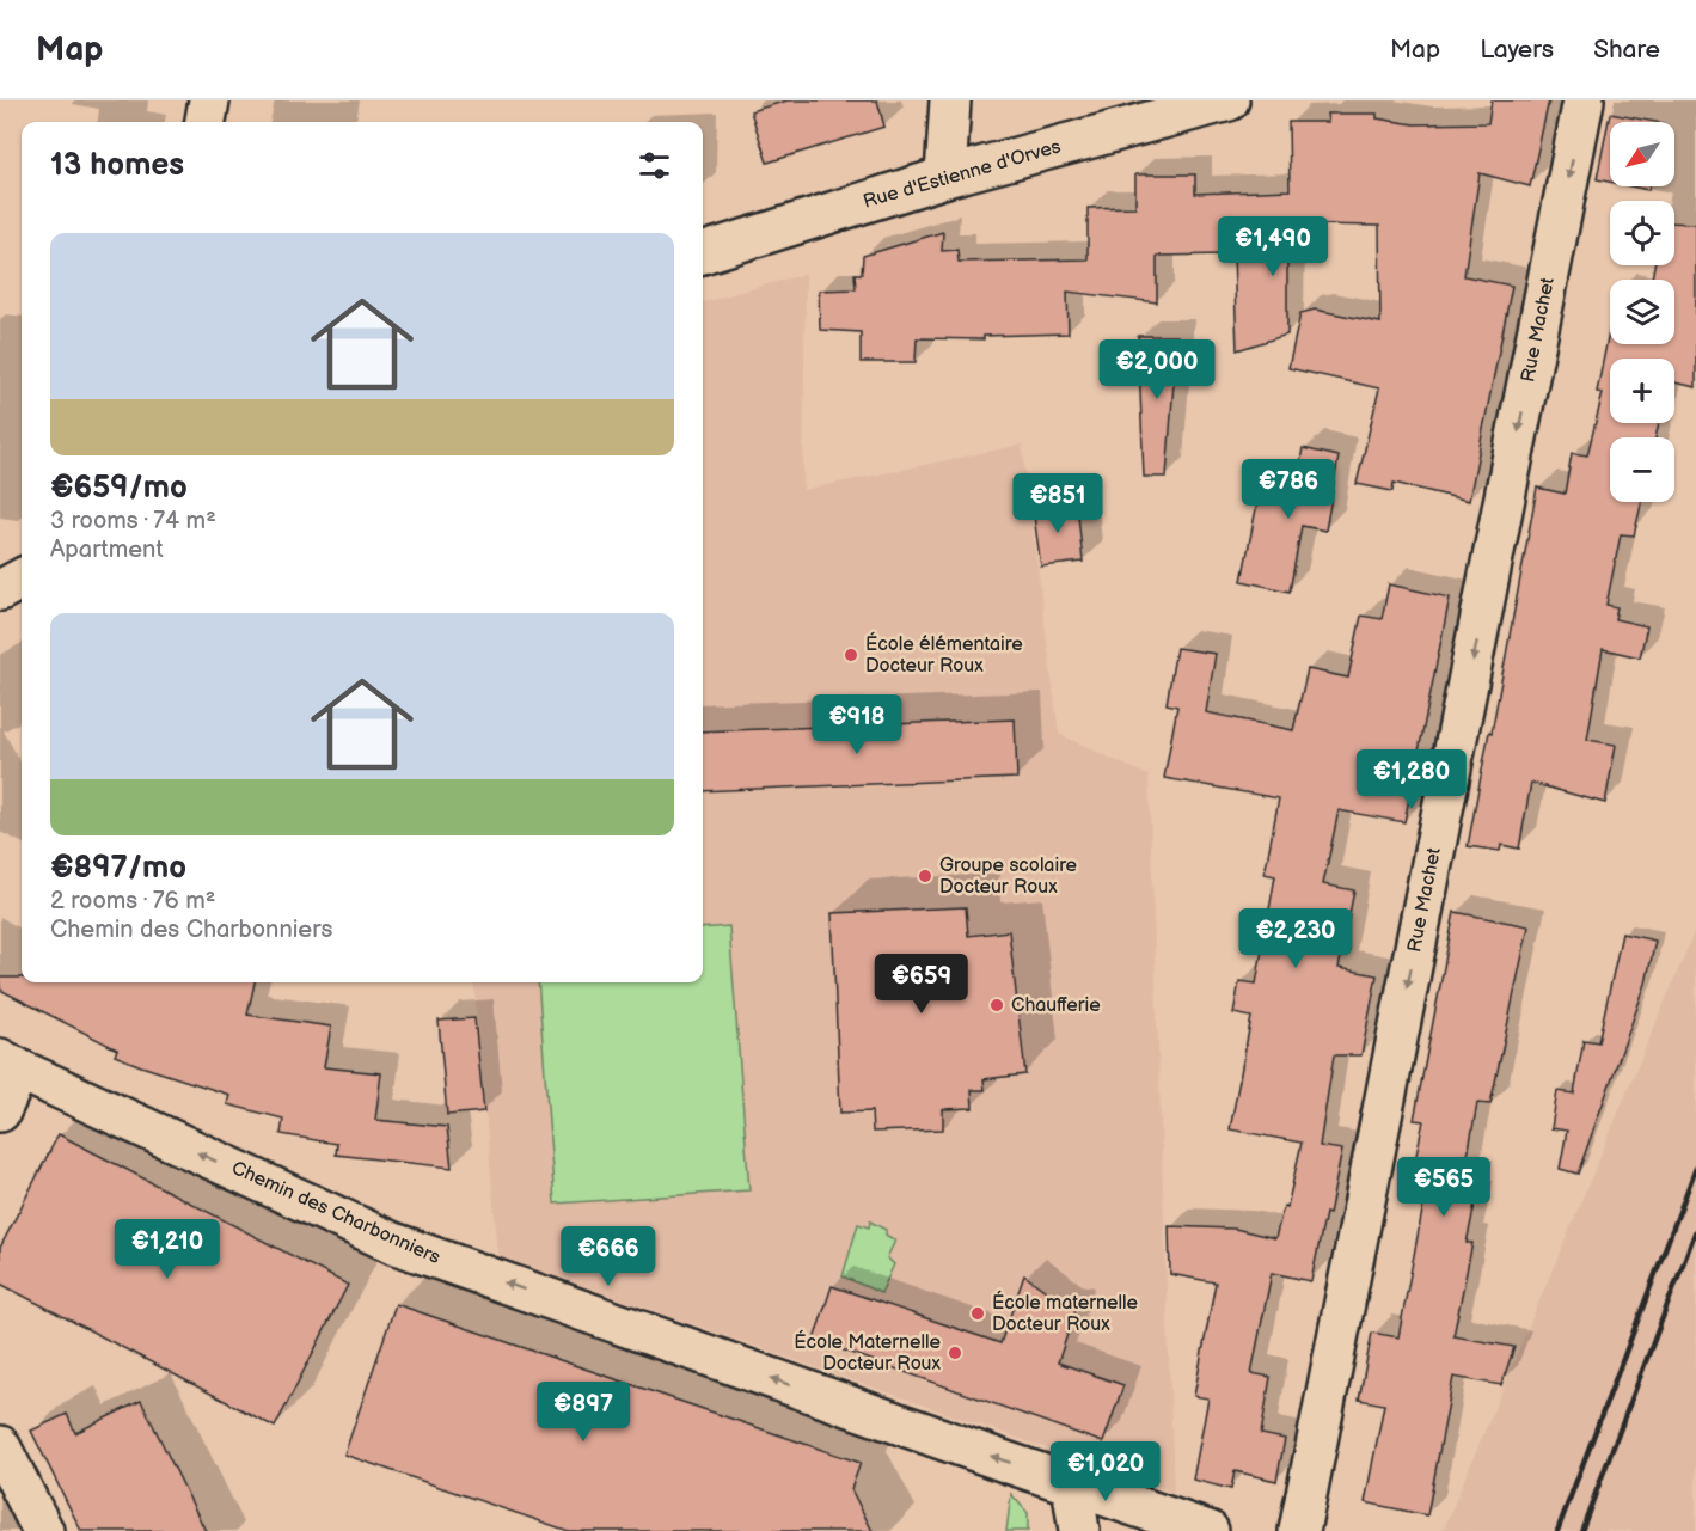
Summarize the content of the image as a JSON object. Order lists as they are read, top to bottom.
{
  "streets": {
    "street": ["Rue d'Estienne d'Orves", "Rue Machet", "Chemin des Charbonniers"]
  },
  "one_way": ["Rue Machet", "Chemin des Charbonniers"],
  "places": [
    "École élémentaire Docteur Roux",
    "Groupe scolaire Docteur Roux",
    "Chaufferie",
    "École maternelle Docteur Roux",
    "École Maternelle Docteur Roux"
  ],
  "north": "bottom left",
  "page": {
    "header": "Map",
    "nav": ["Map", "Layers", "Share"],
    "map_buttons": ["+", "−"],
    "heading": "13 homes",
    "list": [
      {
        "name": "€659/mo",
        "note": "3 rooms · 74 m² · Apartment"
      },
      {
        "name": "€897/mo",
        "note": "2 rooms · 76 m² · Chemin des Charbonniers"
      }
    ],
    "price": [
      "€1,490",
      "€2,000",
      "€786",
      "€851",
      "€918",
      "€1,280",
      "€2,230",
      "€659",
      "€565",
      "€1,210",
      "€666",
      "€897",
      "€1,020"
    ]
  }
}
